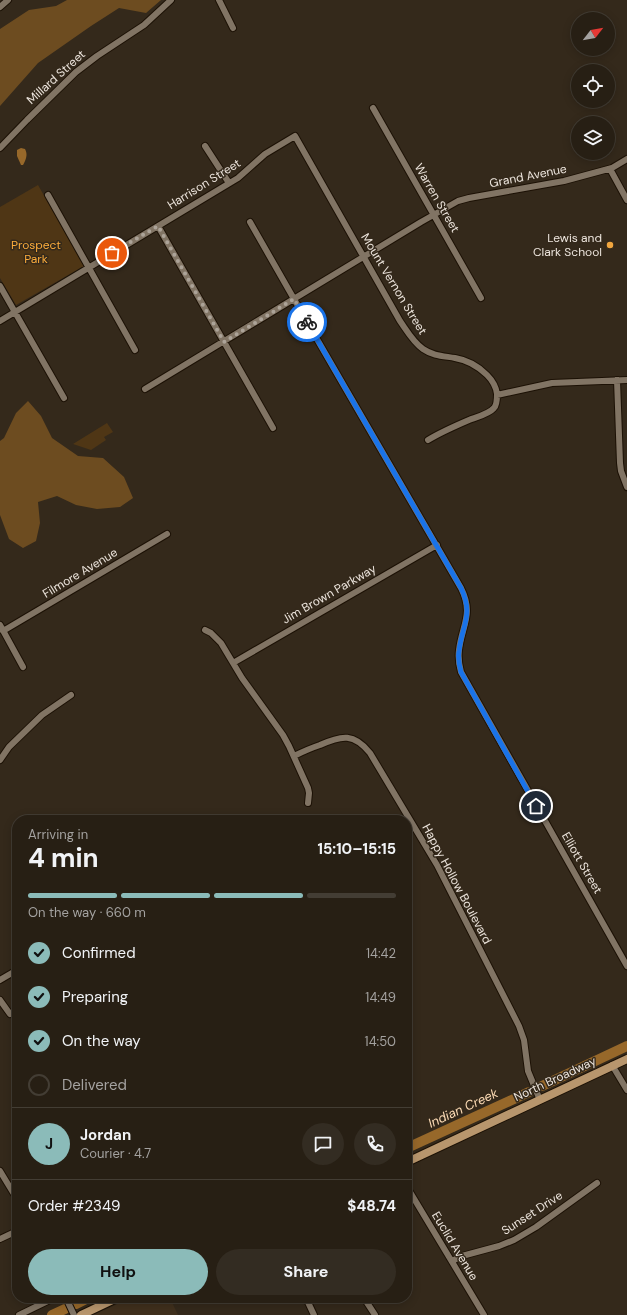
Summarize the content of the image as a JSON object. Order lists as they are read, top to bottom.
{
  "streets": {
    "main road": ["North Broadway"],
    "street": [
      "Millard Street",
      "Grand Avenue",
      "Harrison Street",
      "Warren Street",
      "Mount Vernon Street",
      "Filmore Avenue",
      "Jim Brown Parkway",
      "Elliott Street",
      "Happy Hollow Boulevard",
      "Sunset Drive",
      "Euclid Avenue"
    ]
  },
  "crossings": [
    ["Grand Avenue", "Warren Street"],
    ["Grand Avenue", "Mount Vernon Street"],
    ["Grand Avenue", "Elliott Street"],
    ["Harrison Street", "Mount Vernon Street"],
    ["Jim Brown Parkway", "Elliott Street"],
    ["Happy Hollow Boulevard", "North Broadway"],
    ["Sunset Drive", "Euclid Avenue"]
  ],
  "water": ["Indian Creek"],
  "parks": ["Prospect Park"],
  "places": ["Lewis and Clark School"],
  "north": "top right",
  "page": {
    "heading": ["4 min", "Arriving in", "15:10–15:15"],
    "panel": [
      "Jordan",
      "Courier · 4.7",
      "Order #2349",
      "$48.74"
    ],
    "bar": "On the way · 660 m",
    "list": [
      ["Confirmed", "14:42"],
      ["Preparing", "14:49"],
      ["On the way", "14:50"],
      "Delivered"
    ],
    "round": "J",
    "buttons": ["Help", "Share"]
  }
}
